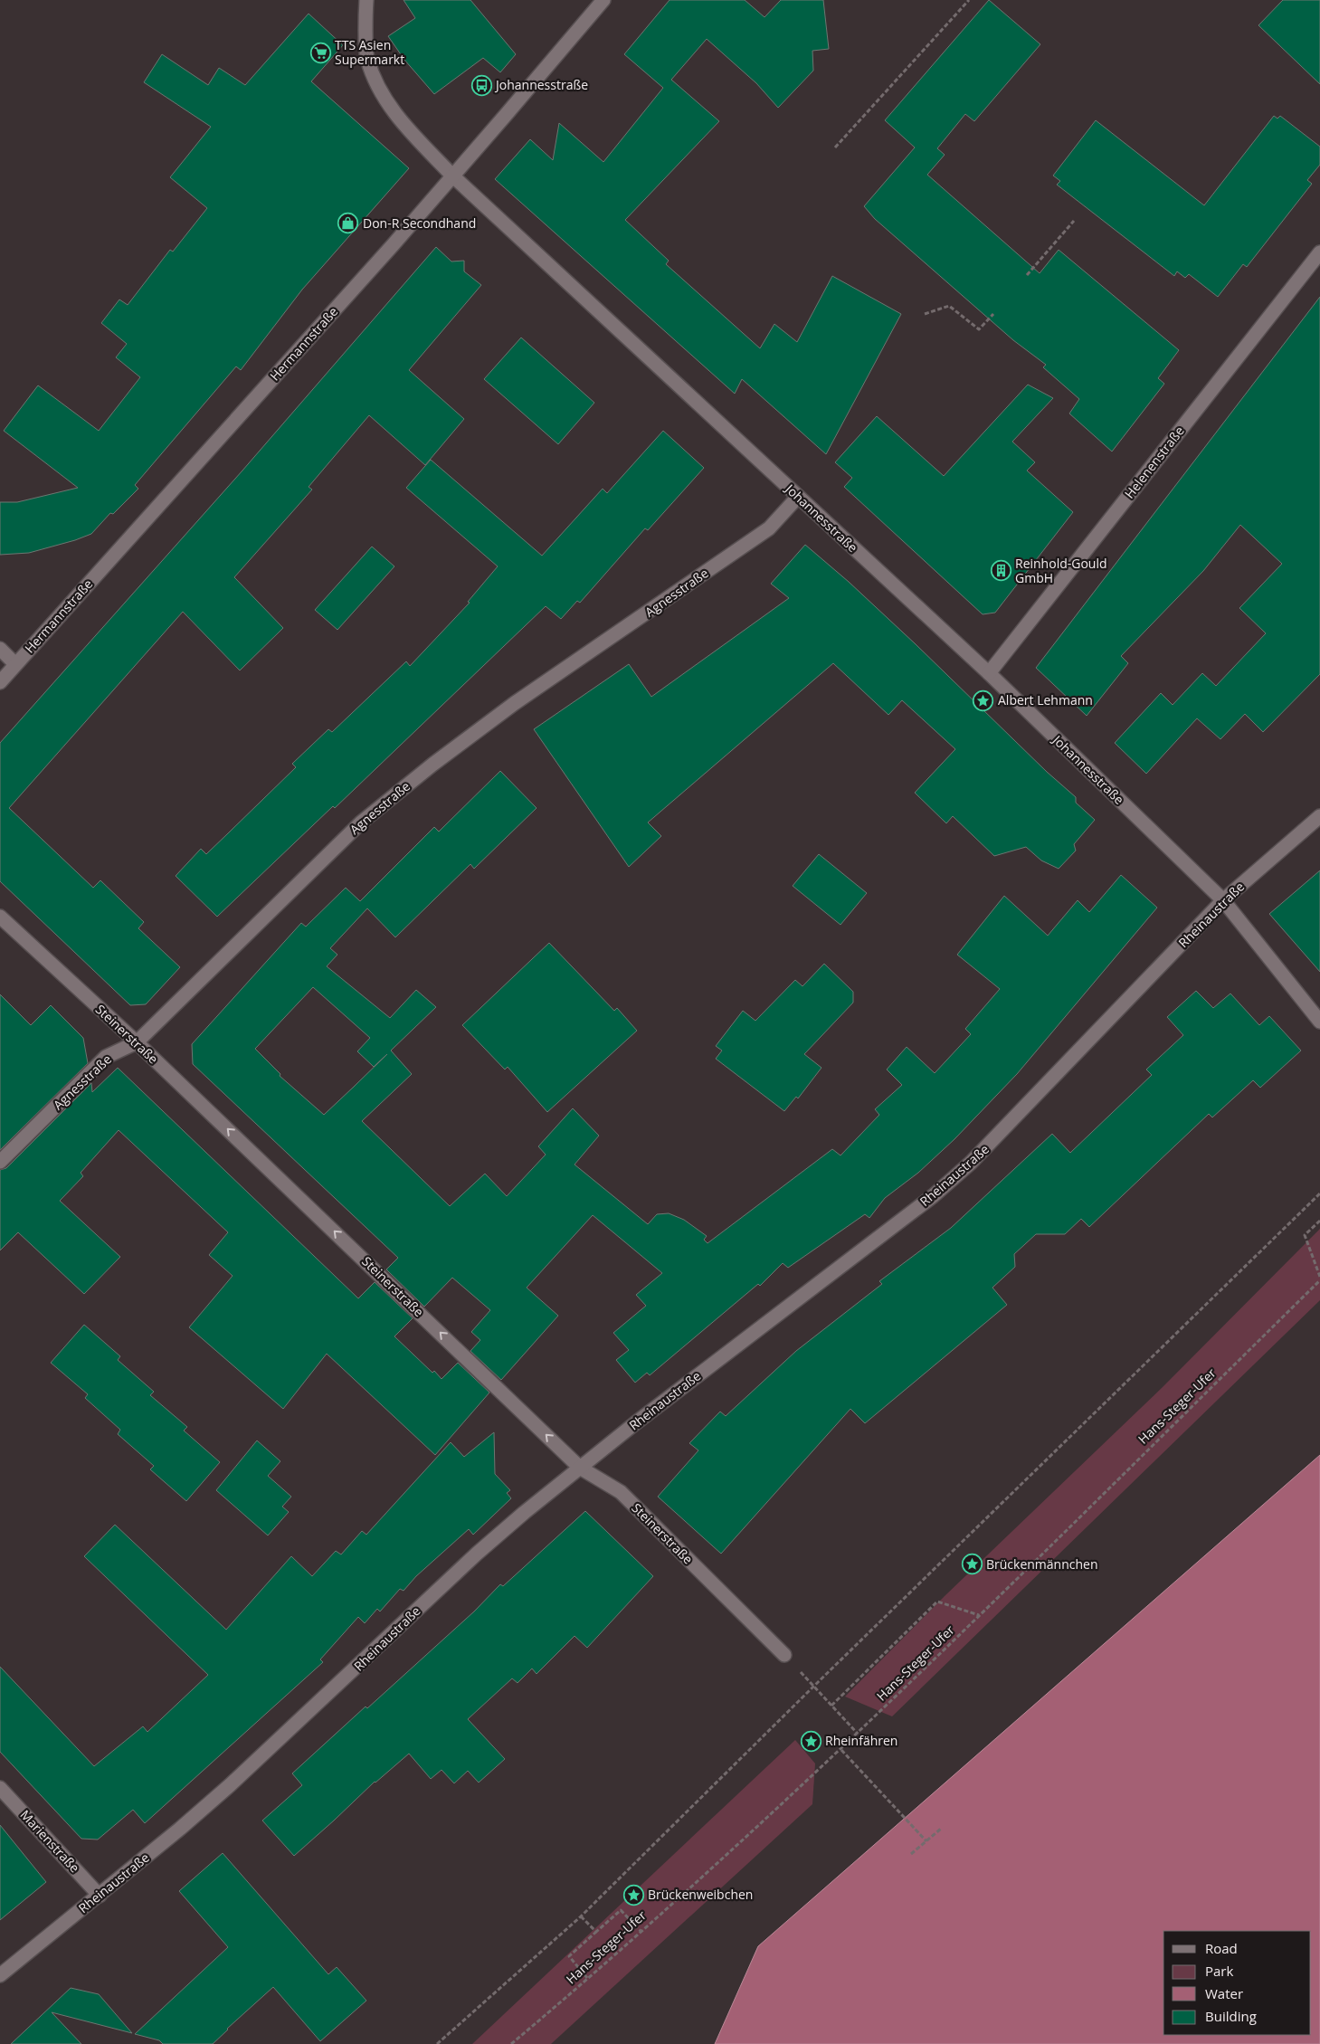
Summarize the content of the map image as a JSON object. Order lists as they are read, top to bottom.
{
  "streets": {
    "street": [
      "Hermannstraße",
      "Helenenstraße",
      "Johannesstraße",
      "Agnesstraße",
      "Rheinaustraße",
      "Steinerstraße",
      "Marienstraße"
    ],
    "path": ["Hans-Steger-Ufer"]
  },
  "crossings": [
    ["Hermannstraße", "Johannesstraße"],
    ["Helenenstraße", "Johannesstraße"],
    ["Johannesstraße", "Agnesstraße"],
    ["Johannesstraße", "Rheinaustraße"],
    ["Agnesstraße", "Steinerstraße"],
    ["Rheinaustraße", "Steinerstraße"],
    ["Rheinaustraße", "Marienstraße"]
  ],
  "one_way": ["Steinerstraße"],
  "places": {
    "supermarket": ["TTS Asien Supermarkt"],
    "bus stop": ["Johannesstraße"],
    "shop": ["Don-R Secondhand"],
    "building": ["Reinhold-Gould GmbH"],
    "place": [
      "Albert Lehmann",
      "Brückenmännchen",
      "Rheinfähren",
      "Brückenweibchen"
    ]
  },
  "legend": [
    "Road",
    "Park",
    "Water",
    "Building"
  ]
}
